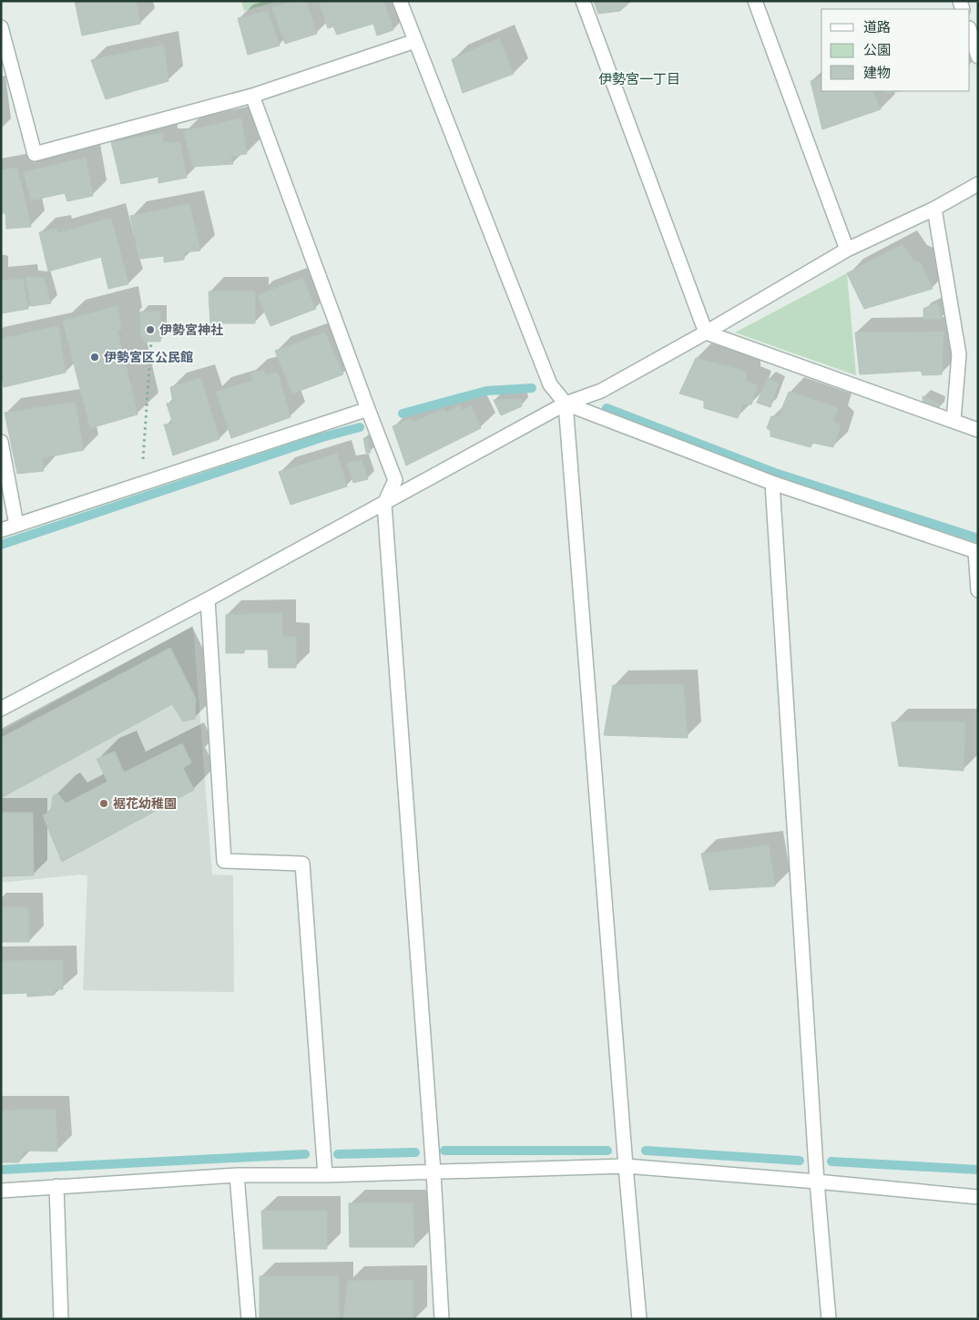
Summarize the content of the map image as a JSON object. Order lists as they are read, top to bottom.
{
  "districts": ["伊勢宮一丁目"],
  "places": ["伊勢宮神社", "伊勢宮区公民館", "裾花幼稚園"],
  "legend": ["道路", "公園", "建物"]
}
